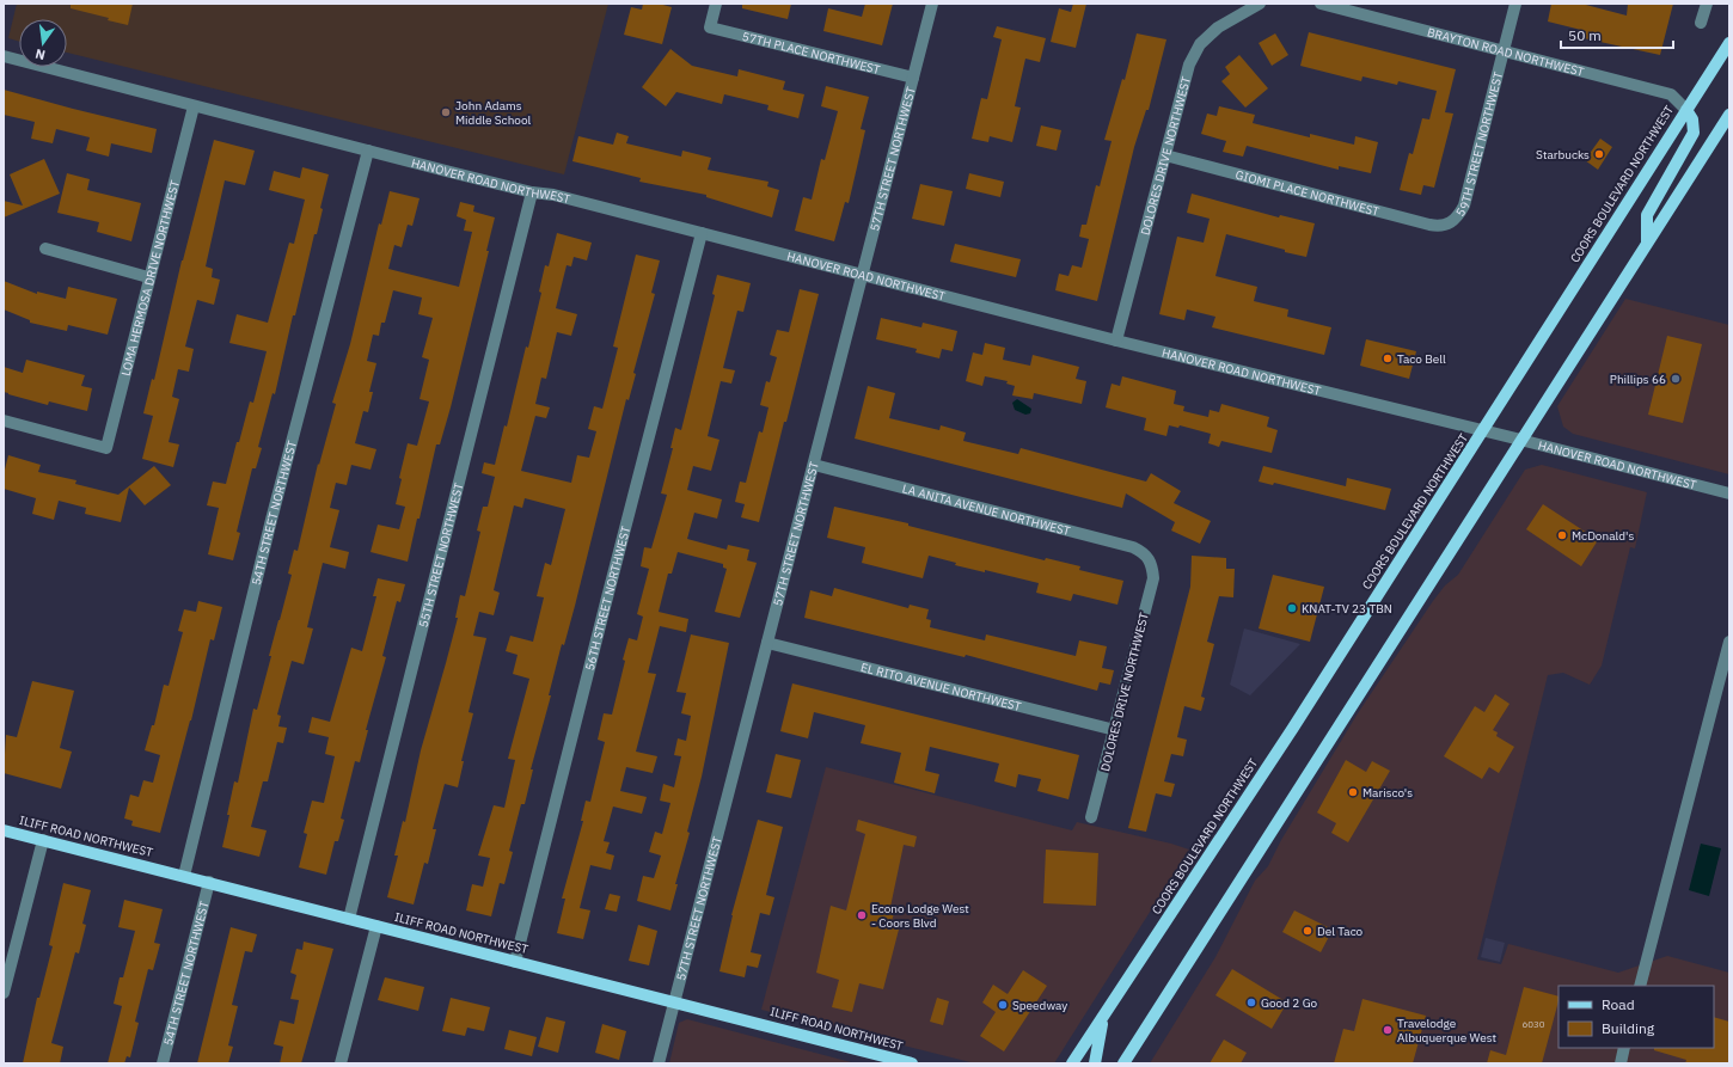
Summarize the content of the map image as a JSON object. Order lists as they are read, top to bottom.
{
  "streets": {
    "main road": ["COORS BOULEVARD NORTHWEST", "ILIFF ROAD NORTHWEST"],
    "street": [
      "BRAYTON ROAD NORTHWEST",
      "57TH PLACE NORTHWEST",
      "59TH STREET NORTHWEST",
      "DOLORES DRIVE NORTHWEST",
      "57TH STREET NORTHWEST",
      "HANOVER ROAD NORTHWEST",
      "GIOMI PLACE NORTHWEST",
      "LOMA HERMOSA DRIVE NORTHWEST",
      "LA ANITA AVENUE NORTHWEST",
      "54TH STREET NORTHWEST",
      "55TH STREET NORTHWEST",
      "56TH STREET NORTHWEST",
      "EL RITO AVENUE NORTHWEST"
    ]
  },
  "crossings": [
    ["BRAYTON ROAD NORTHWEST", "59TH STREET NORTHWEST"],
    ["BRAYTON ROAD NORTHWEST", "COORS BOULEVARD NORTHWEST"],
    ["57TH PLACE NORTHWEST", "57TH STREET NORTHWEST"],
    ["59TH STREET NORTHWEST", "GIOMI PLACE NORTHWEST"],
    ["DOLORES DRIVE NORTHWEST", "HANOVER ROAD NORTHWEST"],
    ["DOLORES DRIVE NORTHWEST", "GIOMI PLACE NORTHWEST"],
    ["DOLORES DRIVE NORTHWEST", "LA ANITA AVENUE NORTHWEST"],
    ["DOLORES DRIVE NORTHWEST", "EL RITO AVENUE NORTHWEST"],
    ["57TH STREET NORTHWEST", "HANOVER ROAD NORTHWEST"],
    ["57TH STREET NORTHWEST", "LA ANITA AVENUE NORTHWEST"],
    ["57TH STREET NORTHWEST", "EL RITO AVENUE NORTHWEST"],
    ["57TH STREET NORTHWEST", "ILIFF ROAD NORTHWEST"],
    ["HANOVER ROAD NORTHWEST", "COORS BOULEVARD NORTHWEST"],
    ["HANOVER ROAD NORTHWEST", "LOMA HERMOSA DRIVE NORTHWEST"],
    ["HANOVER ROAD NORTHWEST", "54TH STREET NORTHWEST"],
    ["HANOVER ROAD NORTHWEST", "55TH STREET NORTHWEST"],
    ["HANOVER ROAD NORTHWEST", "56TH STREET NORTHWEST"],
    ["54TH STREET NORTHWEST", "ILIFF ROAD NORTHWEST"],
    ["55TH STREET NORTHWEST", "ILIFF ROAD NORTHWEST"],
    ["56TH STREET NORTHWEST", "ILIFF ROAD NORTHWEST"]
  ],
  "places": [
    "John Adams Middle School",
    "Starbucks",
    "Taco Bell",
    "Phillips 66",
    "McDonald's",
    "KNAT-TV 23 TBN",
    "Marisco's",
    "Econo Lodge West - Coors Blvd",
    "Del Taco",
    "Good 2 Go",
    "Speedway",
    "Travelodge Albuquerque West"
  ],
  "house_numbers": ["6030"],
  "legend": ["Road", "Building"],
  "scale_bar": "50 m",
  "north": "bottom"
}
